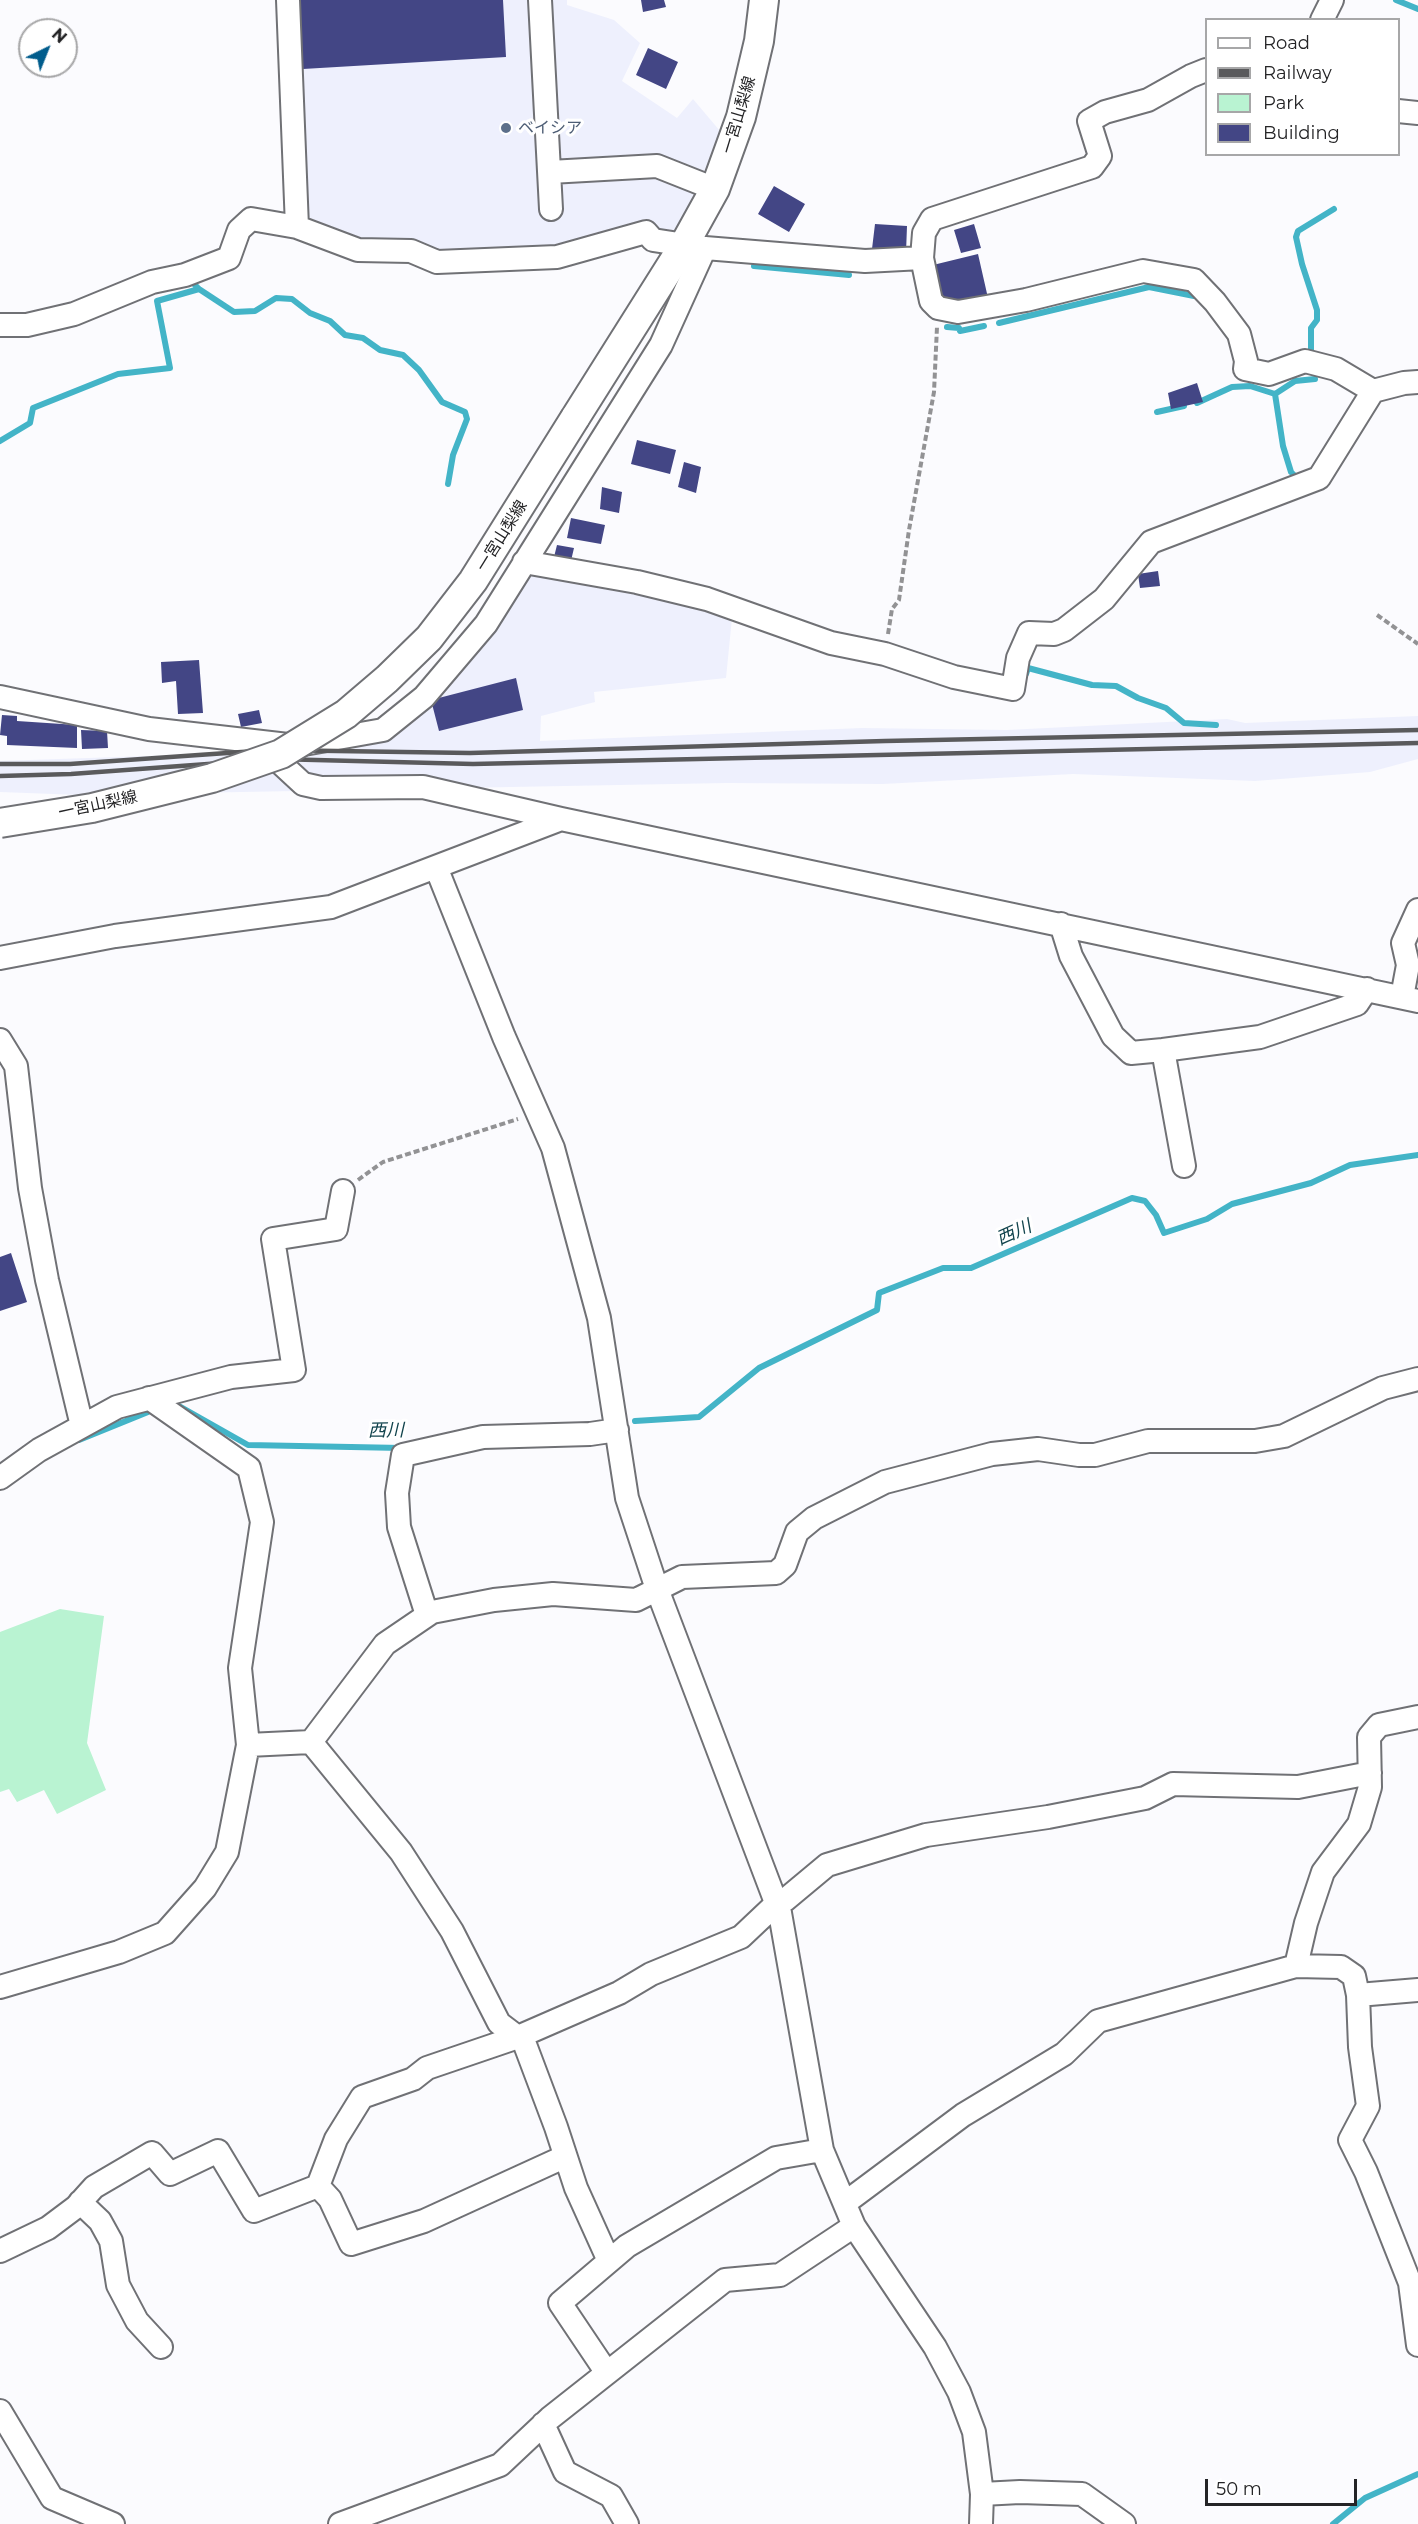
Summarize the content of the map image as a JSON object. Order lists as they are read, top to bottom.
{
  "streets": {
    "main road": ["一宮山梨線"]
  },
  "water": ["西川"],
  "places": ["ベイシア"],
  "legend": [
    "Road",
    "Railway",
    "Park",
    "Building"
  ],
  "scale_bar": "50 m",
  "north": "top right"
}
